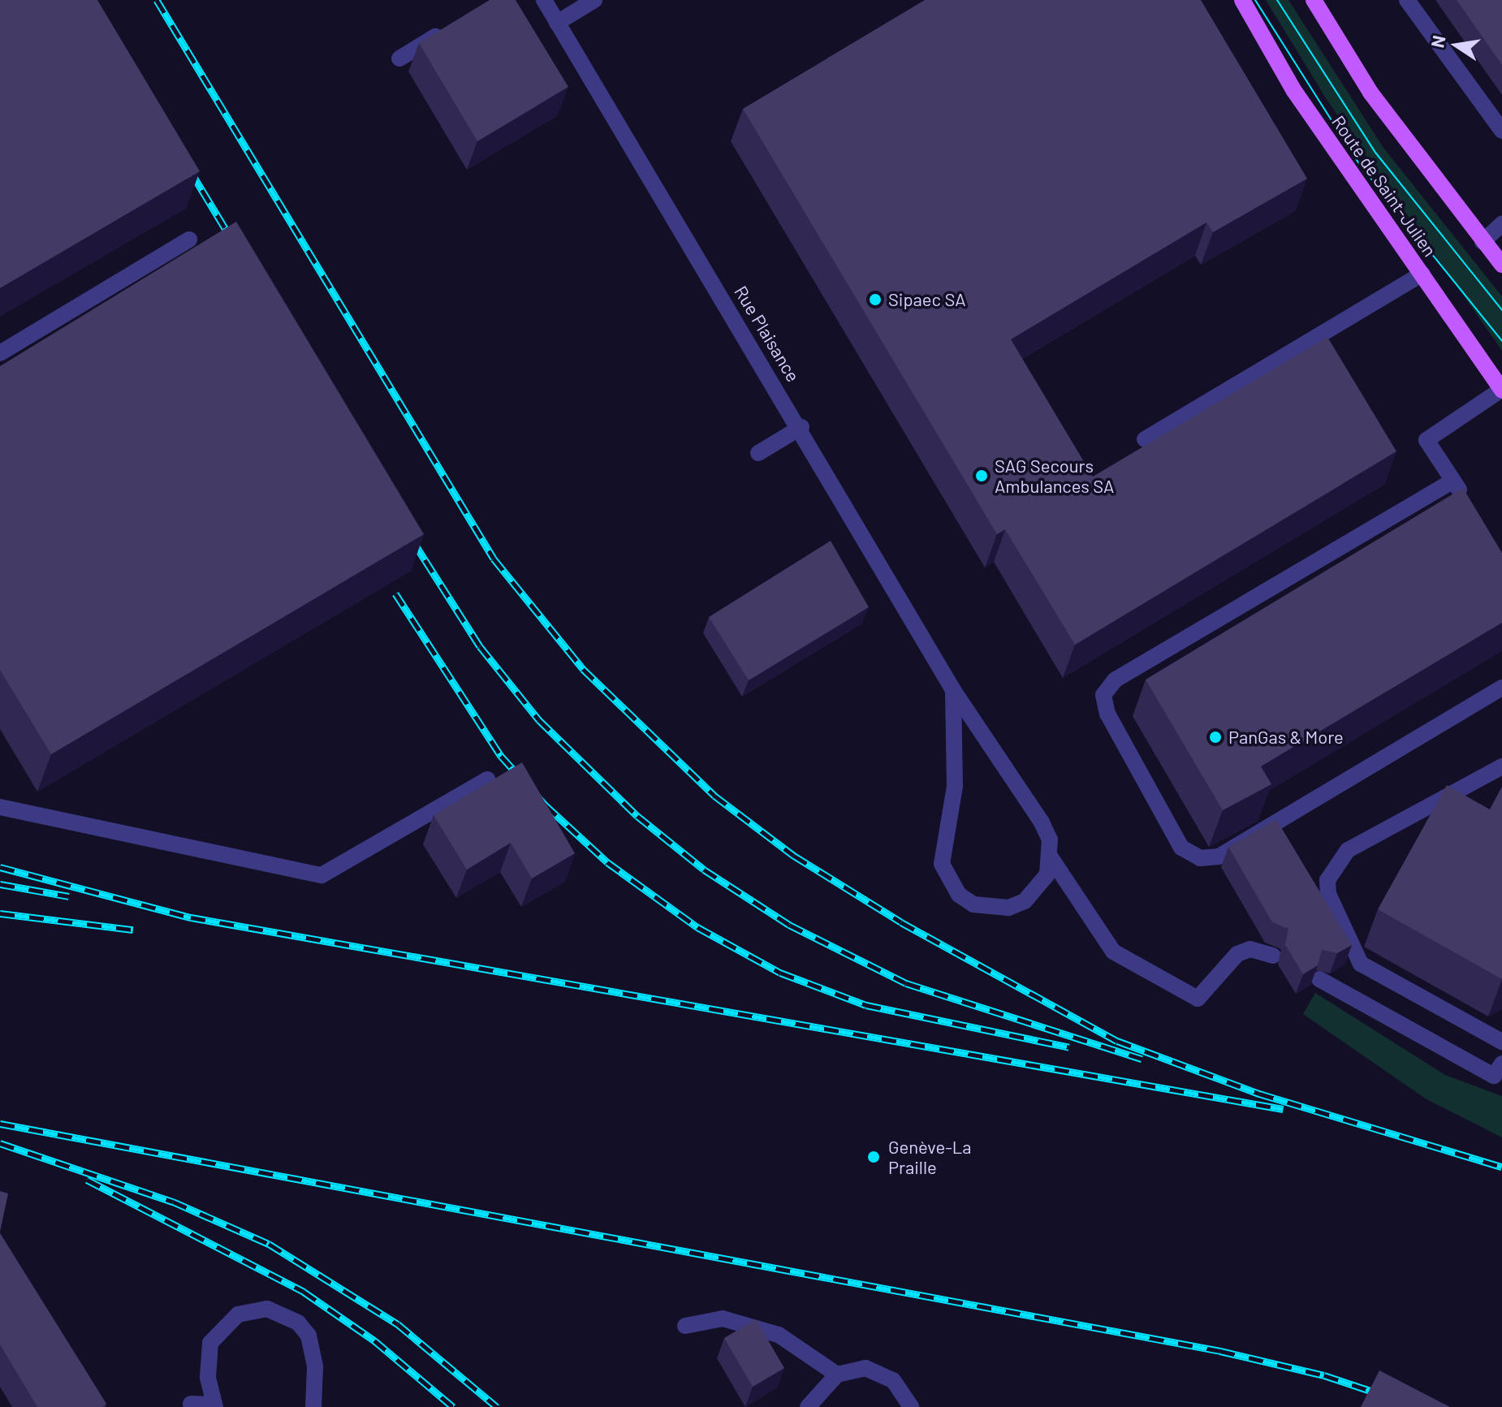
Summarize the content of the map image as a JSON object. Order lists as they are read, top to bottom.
{
  "streets": {
    "main road": ["Route de Saint-Julien"],
    "street": ["Rue Plaisance"]
  },
  "places": [
    "Sipaec SA",
    "SAG Secours Ambulances SA",
    "PanGas & More",
    "Genève-La Praille"
  ],
  "north": "left"
}
